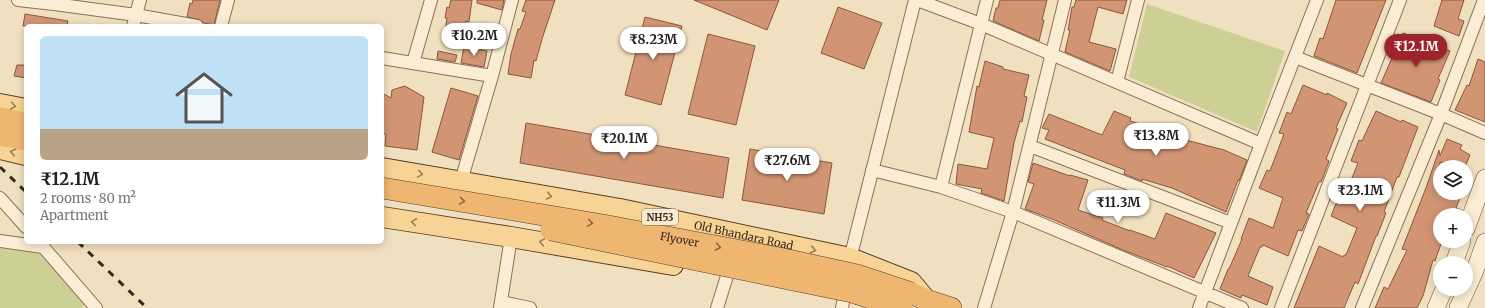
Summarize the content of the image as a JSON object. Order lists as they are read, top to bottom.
{
  "streets": {
    "highway": ["Flyover"],
    "main road": ["NH53", "Old Bhandara Road"]
  },
  "crossings": [
    ["Old Bhandara Road", "Flyover"]
  ],
  "page": {
    "price": [
      "₹10.2M",
      "₹8.23M",
      "₹12.1M",
      "₹13.8M",
      "₹20.1M",
      "₹27.6M",
      "₹23.1M",
      "₹11.3M"
    ],
    "list": [
      {
        "name": "₹12.1M",
        "note": "2 rooms · 80 m² · Apartment"
      }
    ],
    "map_buttons": ["+", "−"]
  }
}
